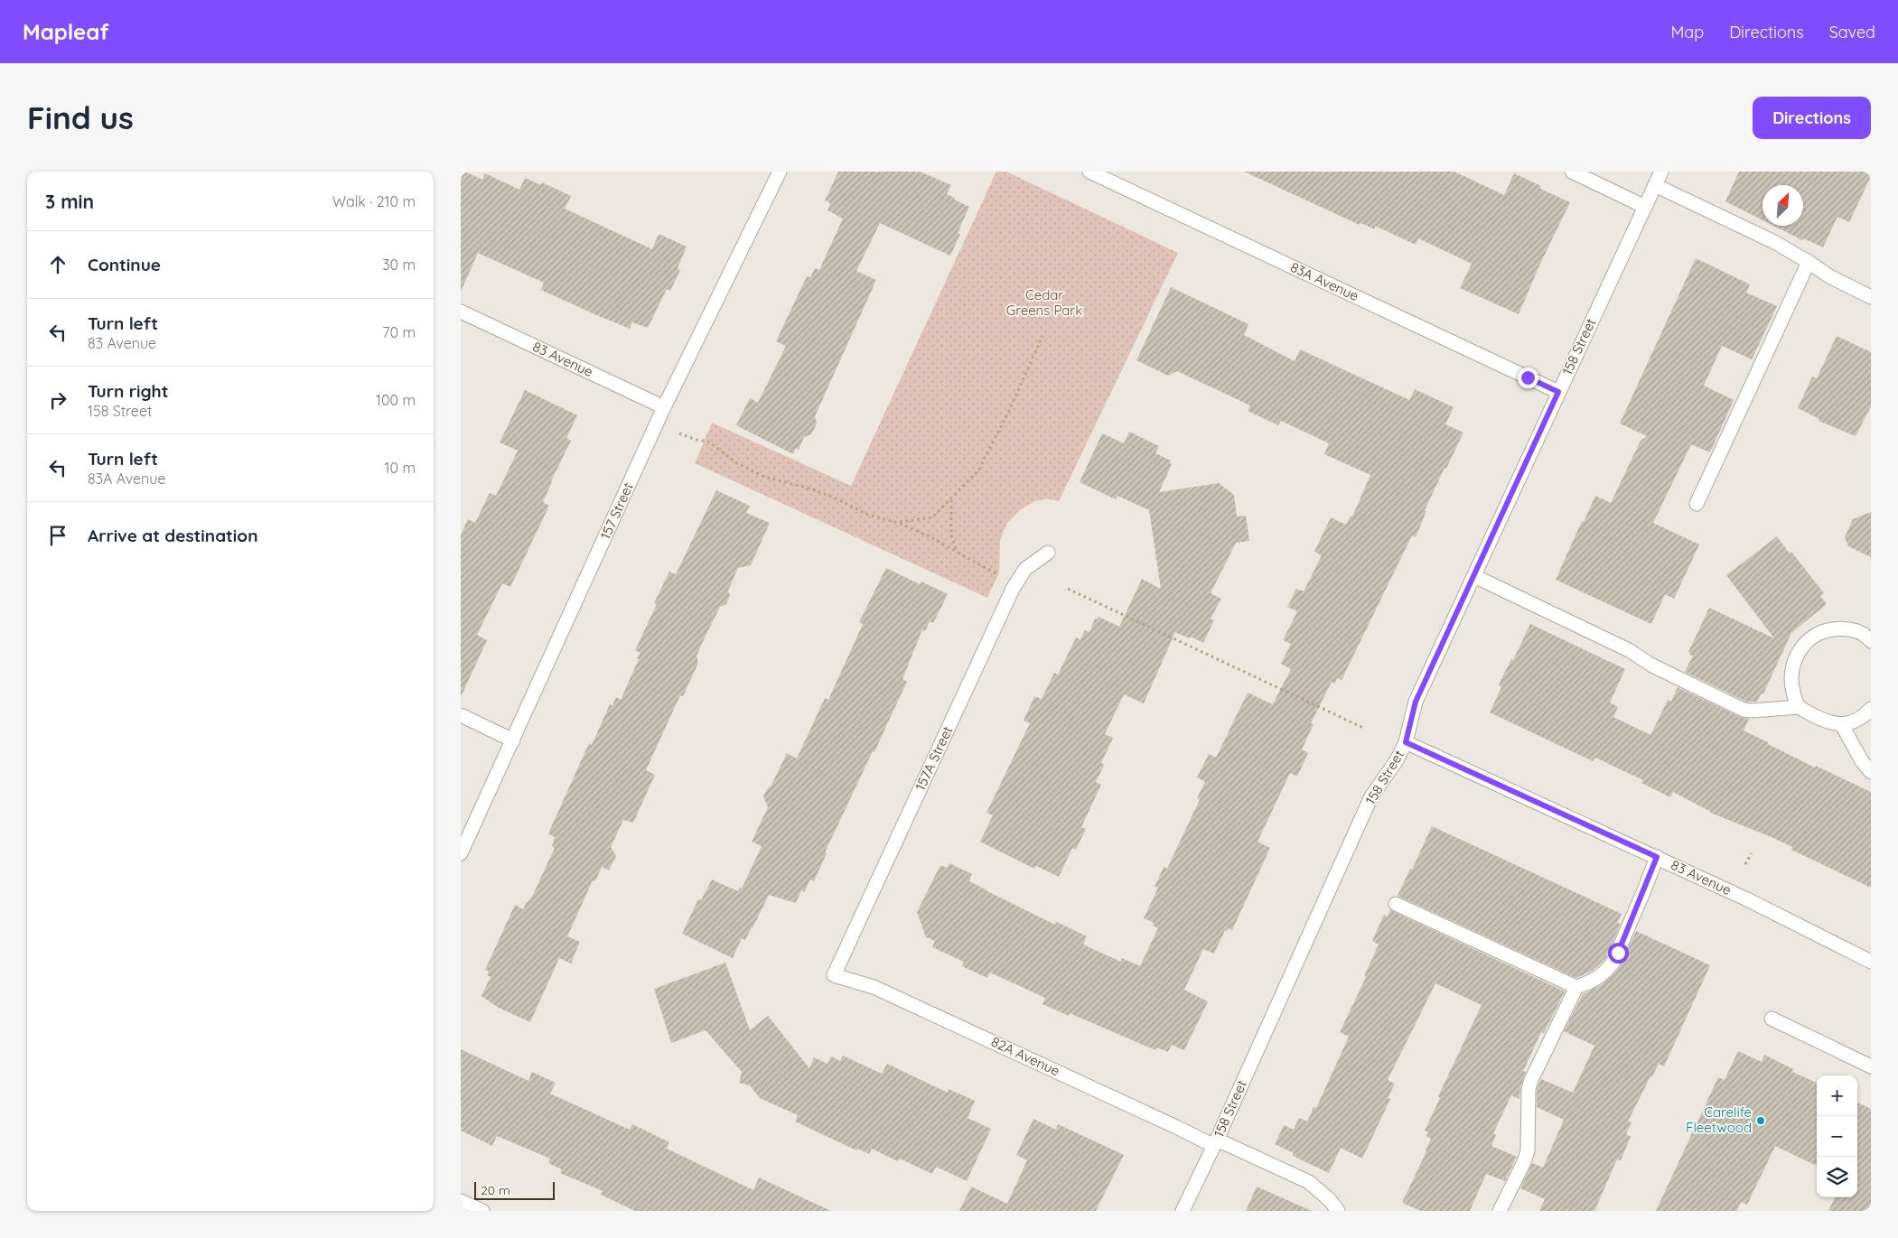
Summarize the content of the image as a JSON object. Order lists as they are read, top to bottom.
{
  "streets": {
    "street": [
      "83A Avenue",
      "158 Street",
      "83 Avenue",
      "157 Street",
      "157A Street",
      "82A Avenue"
    ]
  },
  "crossings": [
    ["83A Avenue", "158 Street"],
    ["158 Street", "83 Avenue"],
    ["158 Street", "82A Avenue"],
    ["83 Avenue", "157 Street"],
    ["157A Street", "82A Avenue"]
  ],
  "parks": ["Cedar Greens Park"],
  "places": ["Carelife Fleetwood"],
  "scale_bar": "20 m",
  "north": "top right",
  "page": {
    "header": "Mapleaf",
    "nav": ["Map", "Directions", "Saved"],
    "buttons": "Directions",
    "title": "Find us",
    "heading": ["3 min", "Walk · 210 m"],
    "list": [
      ["Continue", "30 m"],
      ["Turn left", "83 Avenue", "70 m"],
      ["Turn right", "158 Street", "100 m"],
      ["Turn left", "83A Avenue", "10 m"],
      "Arrive at destination"
    ],
    "map_buttons": ["+", "−"],
    "scale": "20 m"
  }
}
